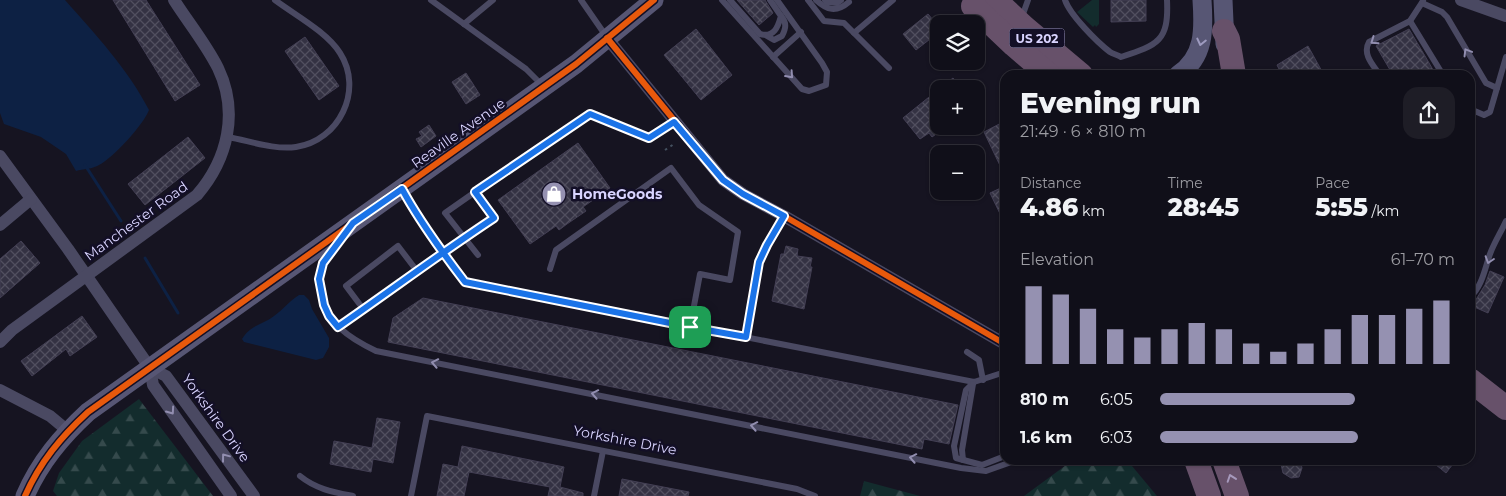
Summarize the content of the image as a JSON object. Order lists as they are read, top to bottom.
{
  "streets": {
    "highway": ["US 202"],
    "street": ["Reaville Avenue", "Manchester Road", "Yorkshire Drive"]
  },
  "crossings": [
    ["Reaville Avenue", "Yorkshire Drive"]
  ],
  "places": {
    "shop": ["HomeGoods"]
  },
  "page": {
    "map_buttons": ["+", "−"],
    "heading": ["Evening run", "21:49 · 6 × 810 m"],
    "stats": [
      ["Distance", "4.86 km"],
      ["Time", "28:45"],
      ["Pace", "5:55 /km"]
    ],
    "chart": ["Elevation", "61–70 m"],
    "list": [
      {
        "name": "810 m",
        "note": "6:05"
      },
      {
        "name": "1.6 km",
        "note": "6:03"
      }
    ]
  }
}
